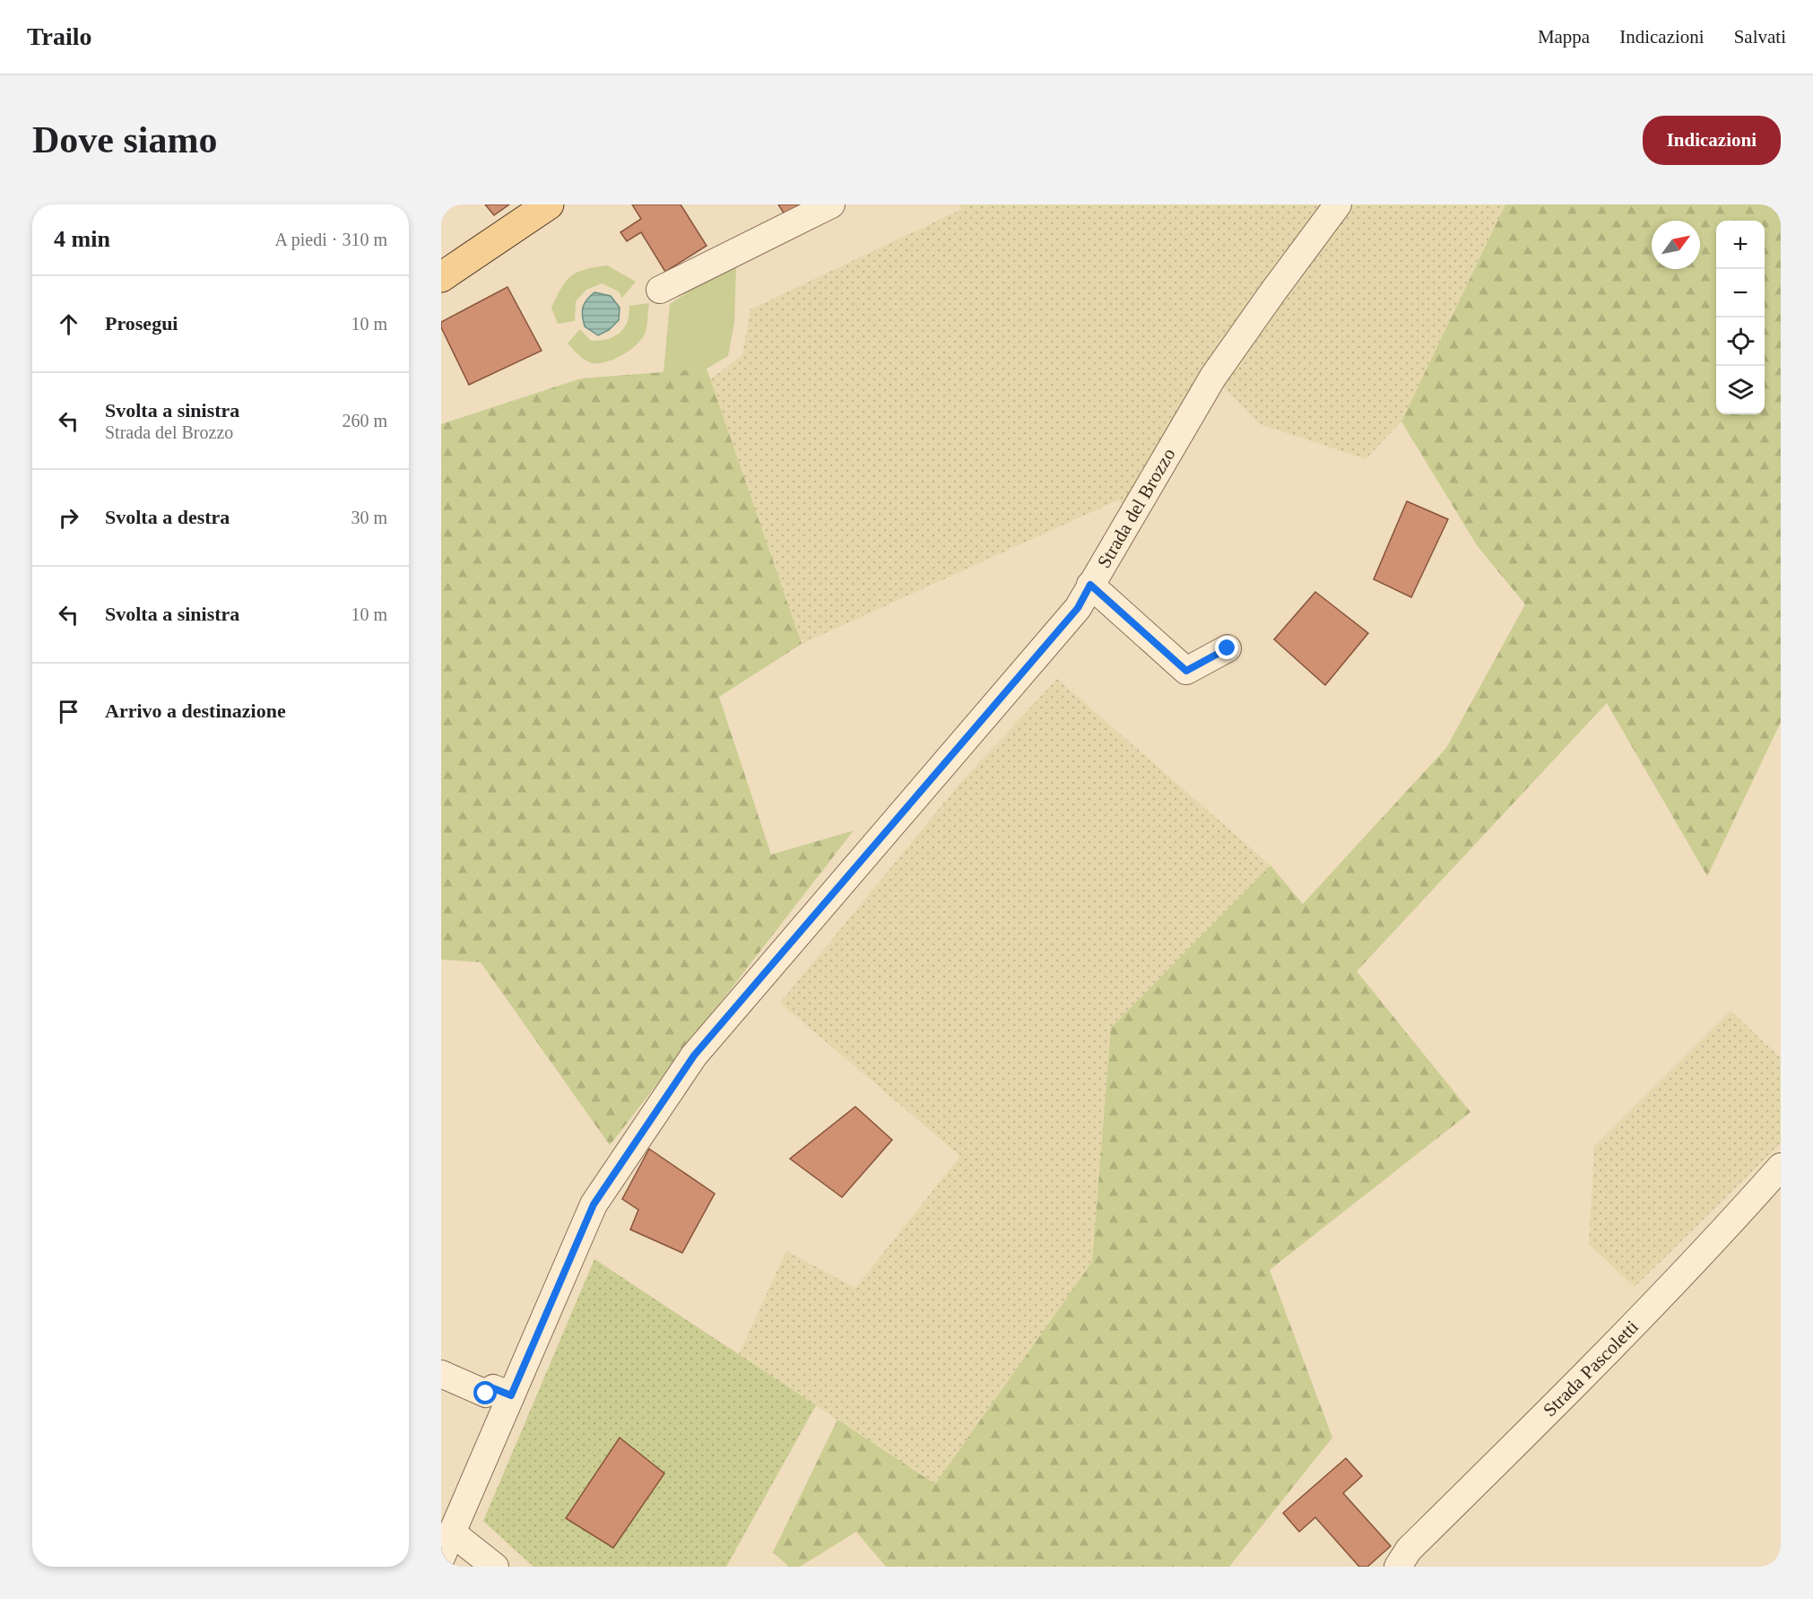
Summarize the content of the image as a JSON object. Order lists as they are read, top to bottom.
{
  "streets": {
    "street": ["Strada del Brozzo", "Strada Pascoletti"]
  },
  "north": "top right",
  "page": {
    "header": "Trailo",
    "nav": ["Mappa", "Indicazioni", "Salvati"],
    "buttons": "Indicazioni",
    "title": "Dove siamo",
    "heading": ["4 min", "A piedi · 310 m"],
    "map_buttons": ["+", "−"],
    "list": [
      ["Prosegui", "10 m"],
      ["Svolta a sinistra", "Strada del Brozzo", "260 m"],
      ["Svolta a destra", "30 m"],
      ["Svolta a sinistra", "10 m"],
      "Arrivo a destinazione"
    ]
  }
}
